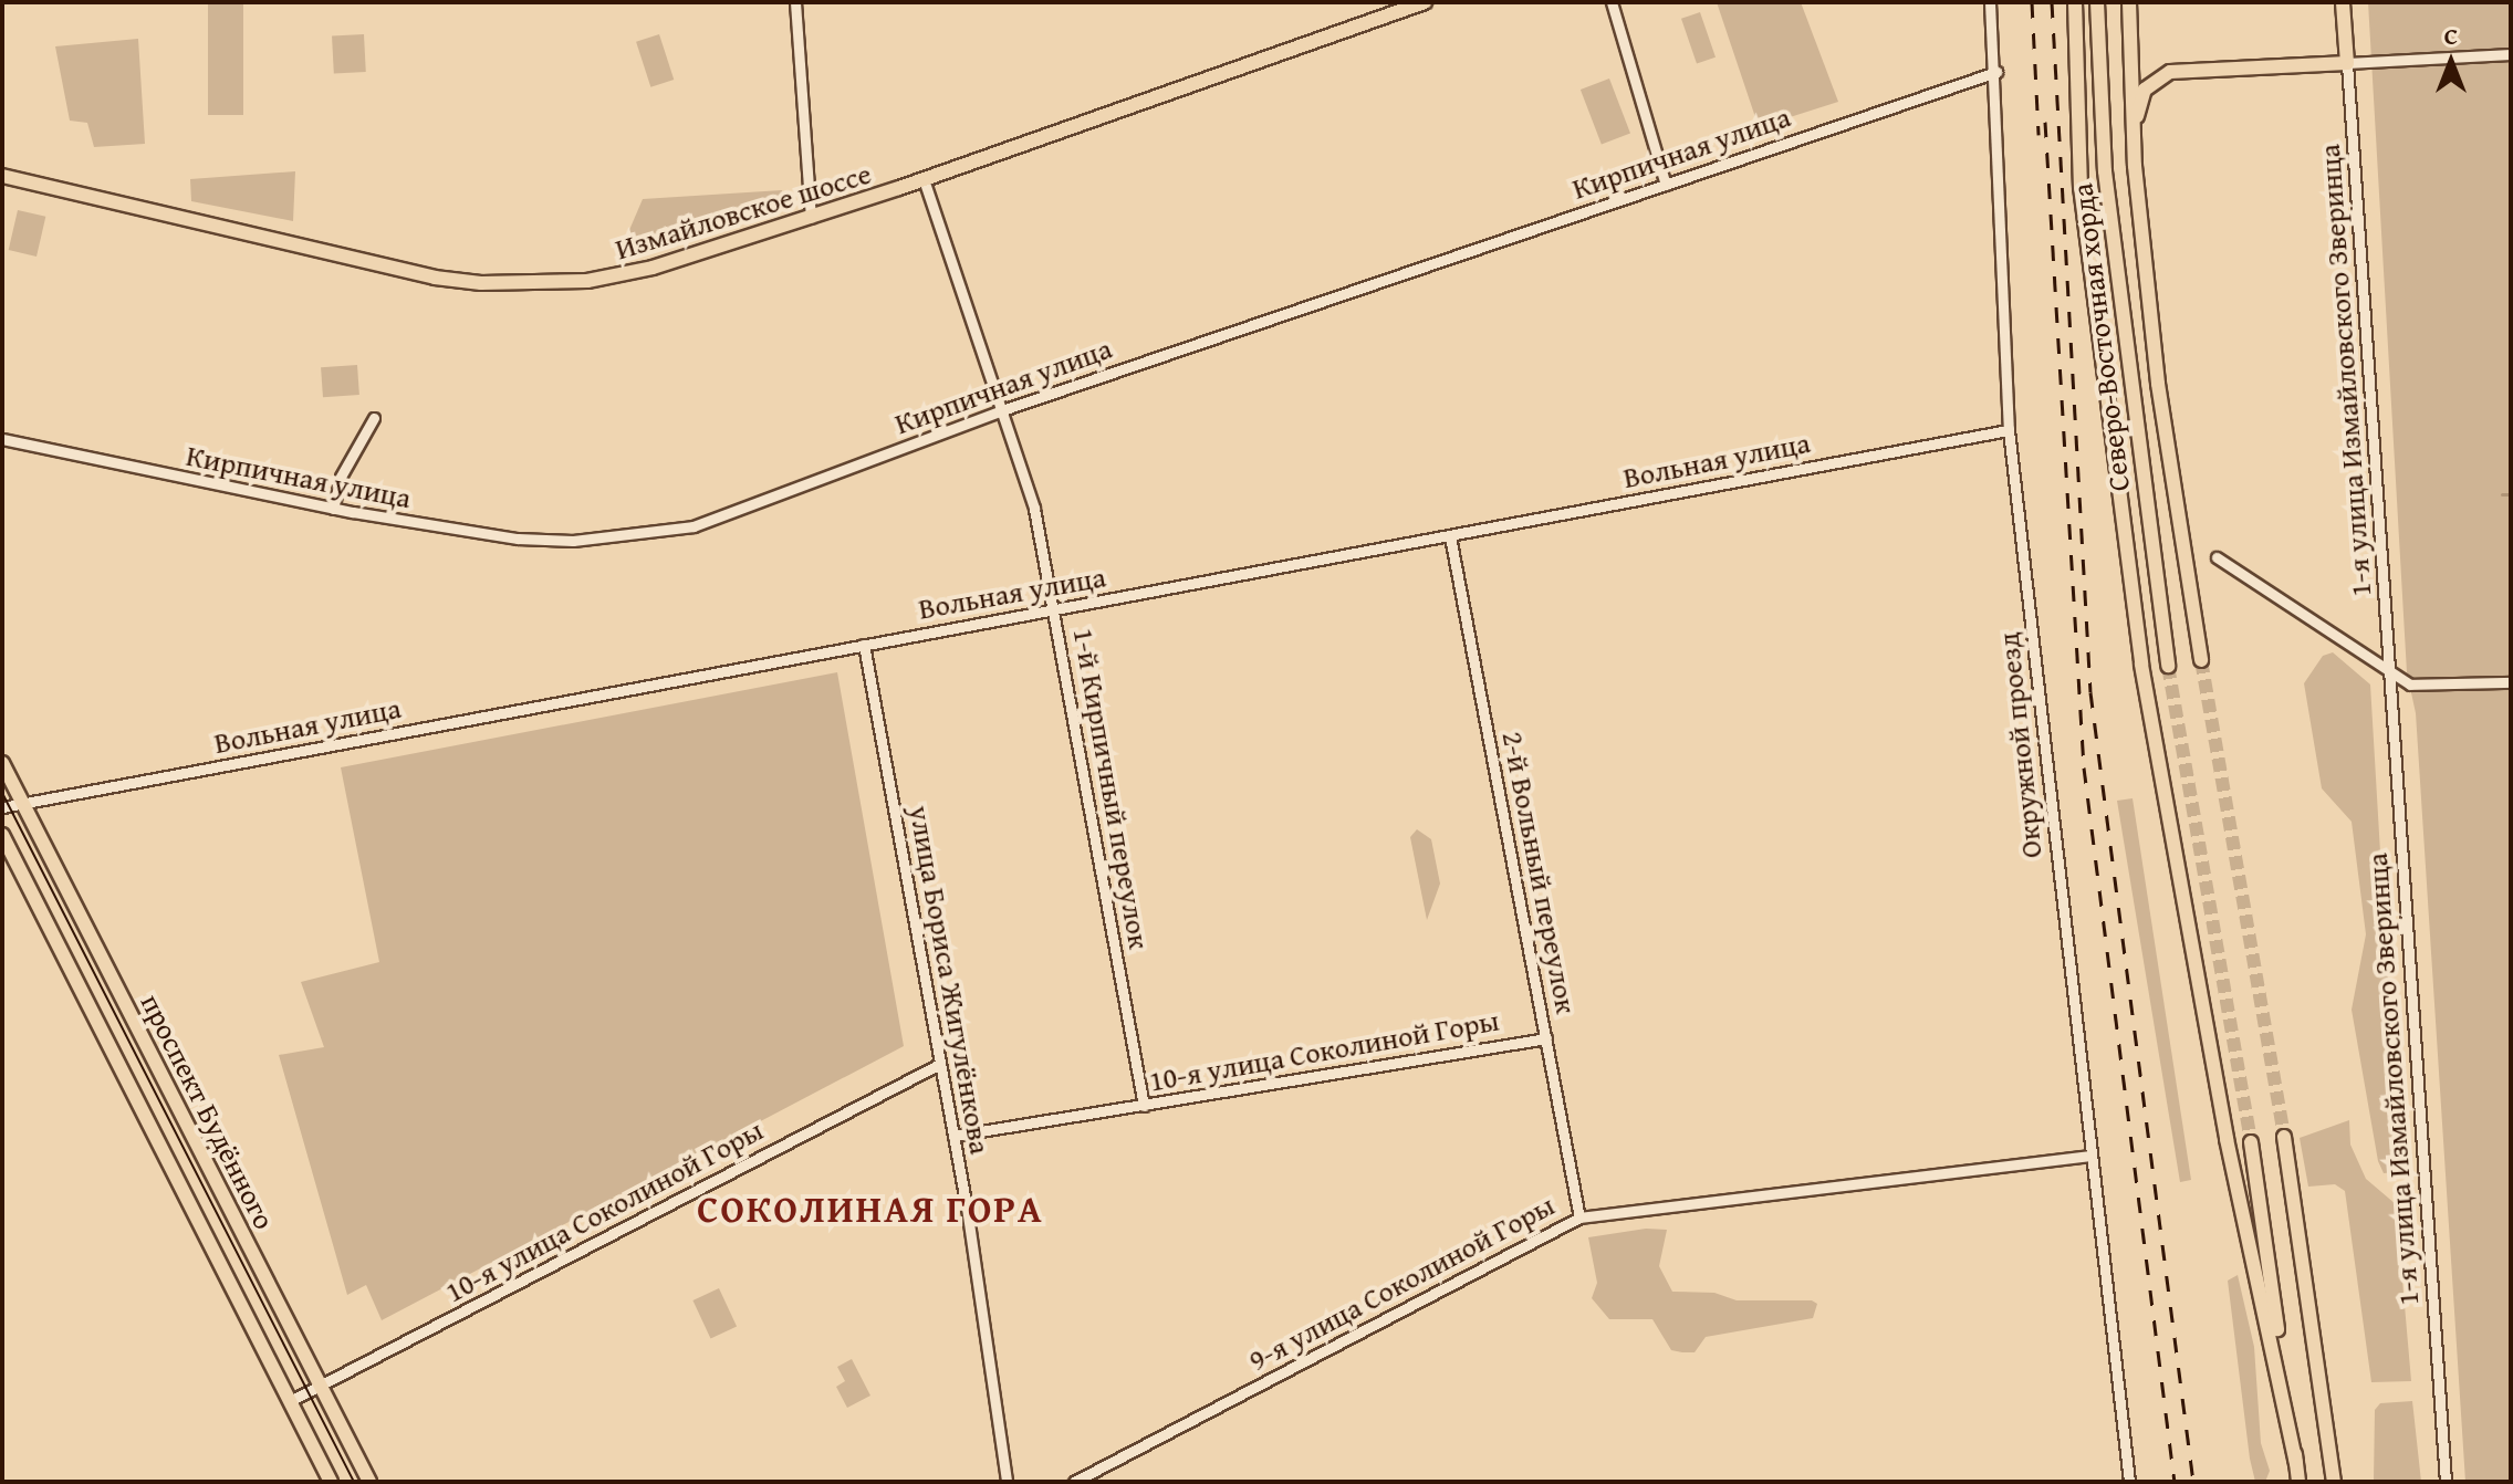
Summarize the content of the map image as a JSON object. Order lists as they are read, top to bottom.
{
  "streets": {
    "main road": ["Измайловское шоссе", "Северо-Восточная хорда", "проспект Будённого"],
    "street": [
      "Кирпичная улица",
      "1-я улица Измайловского Зверинца",
      "Вольная улица",
      "Окружной проезд",
      "1-й Кирпичный переулок",
      "2-й Вольный переулок",
      "улица Бориса Жигулёнкова",
      "10-я улица Соколиной Горы",
      "9-я улица Соколиной Горы"
    ]
  },
  "crossings": [
    ["Кирпичная улица", "Окружной проезд"],
    ["Кирпичная улица", "1-й Кирпичный переулок"],
    ["Измайловское шоссе", "1-й Кирпичный переулок"],
    ["Вольная улица", "Окружной проезд"],
    ["Вольная улица", "1-й Кирпичный переулок"],
    ["Вольная улица", "2-й Вольный переулок"],
    ["Вольная улица", "улица Бориса Жигулёнкова"],
    ["Вольная улица", "проспект Будённого"],
    ["Окружной проезд", "9-я улица Соколиной Горы"],
    ["1-й Кирпичный переулок", "10-я улица Соколиной Горы"],
    ["2-й Вольный переулок", "10-я улица Соколиной Горы"],
    ["2-й Вольный переулок", "9-я улица Соколиной Горы"],
    ["улица Бориса Жигулёнкова", "10-я улица Соколиной Горы"],
    ["10-я улица Соколиной Горы", "проспект Будённого"]
  ],
  "districts": ["СОКОЛИНАЯ ГОРА"],
  "north": "top"
}
